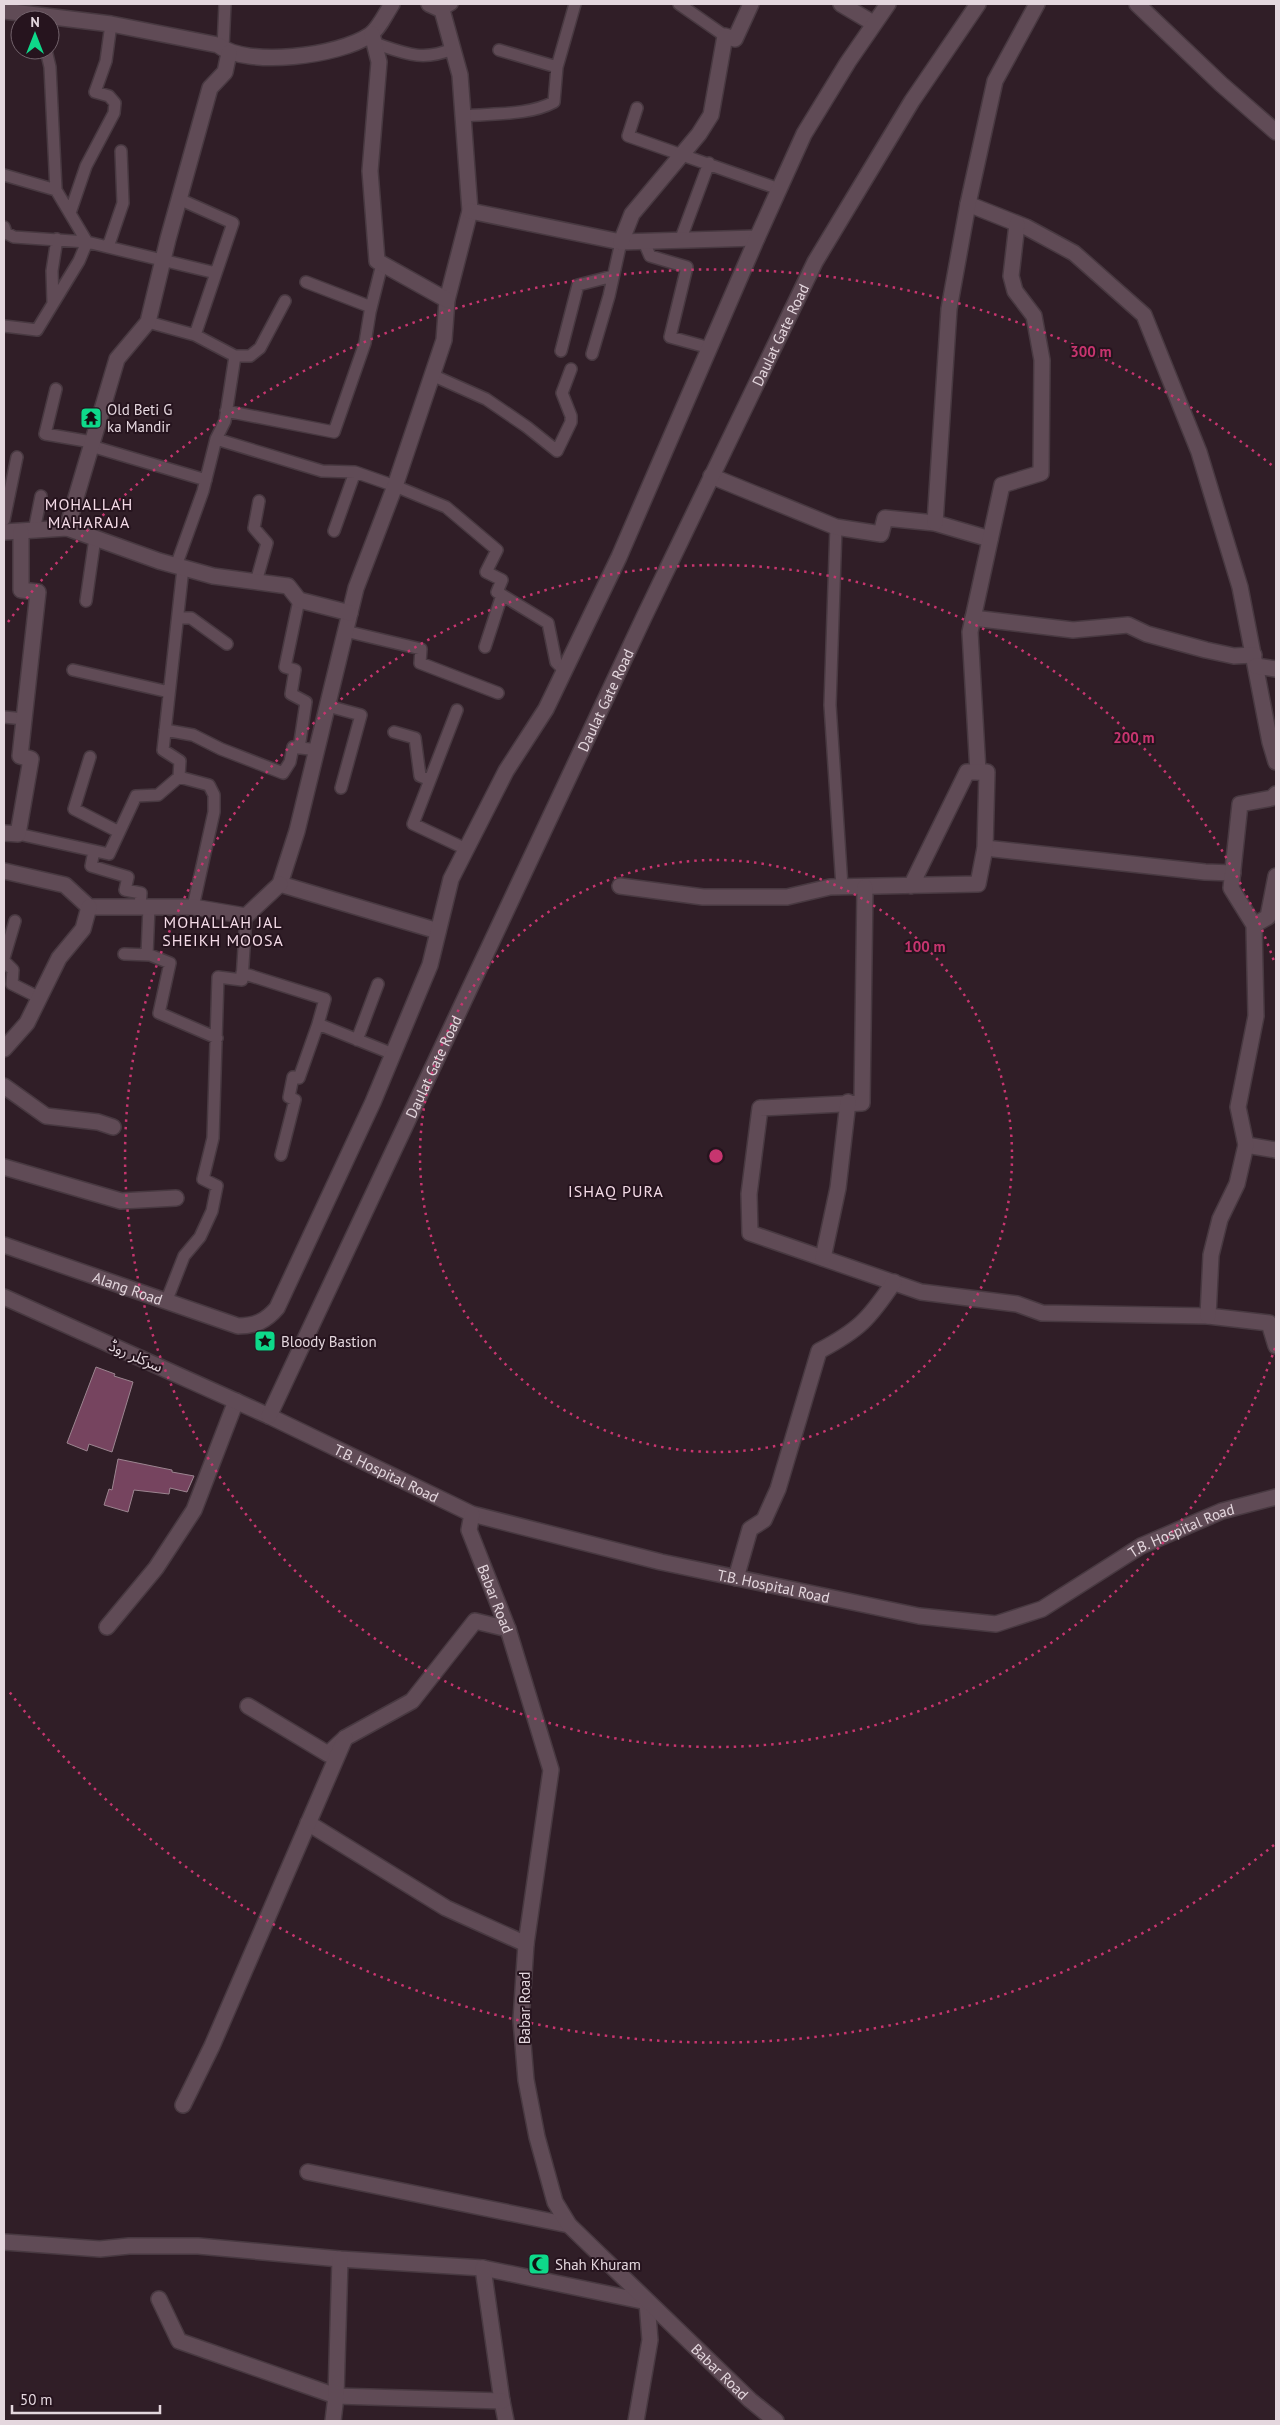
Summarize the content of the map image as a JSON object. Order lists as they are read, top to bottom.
{
  "streets": {
    "street": [
      "Daulat Gate Road",
      "Alang Road",
      "سرکلر روڈ",
      "T.B. Hospital Road",
      "Babar Road"
    ]
  },
  "crossings": [
    ["Daulat Gate Road", "سرکلر روڈ"],
    ["Daulat Gate Road", "T.B. Hospital Road"],
    ["سرکلر روڈ", "T.B. Hospital Road"],
    ["T.B. Hospital Road", "Babar Road"]
  ],
  "districts": ["MOHALLAH MAHARAJA", "MOHALLAH JAL SHEIKH MOOSA", "ISHAQ PURA"],
  "places": {
    "temple": ["Old Beti G ka Mandir"],
    "place": ["Bloody Bastion"],
    "mosque": ["Shah Khuram"]
  },
  "scale_bar": "50 m",
  "north": "top",
  "rings": ["300 m", "200 m", "100 m"]
}
